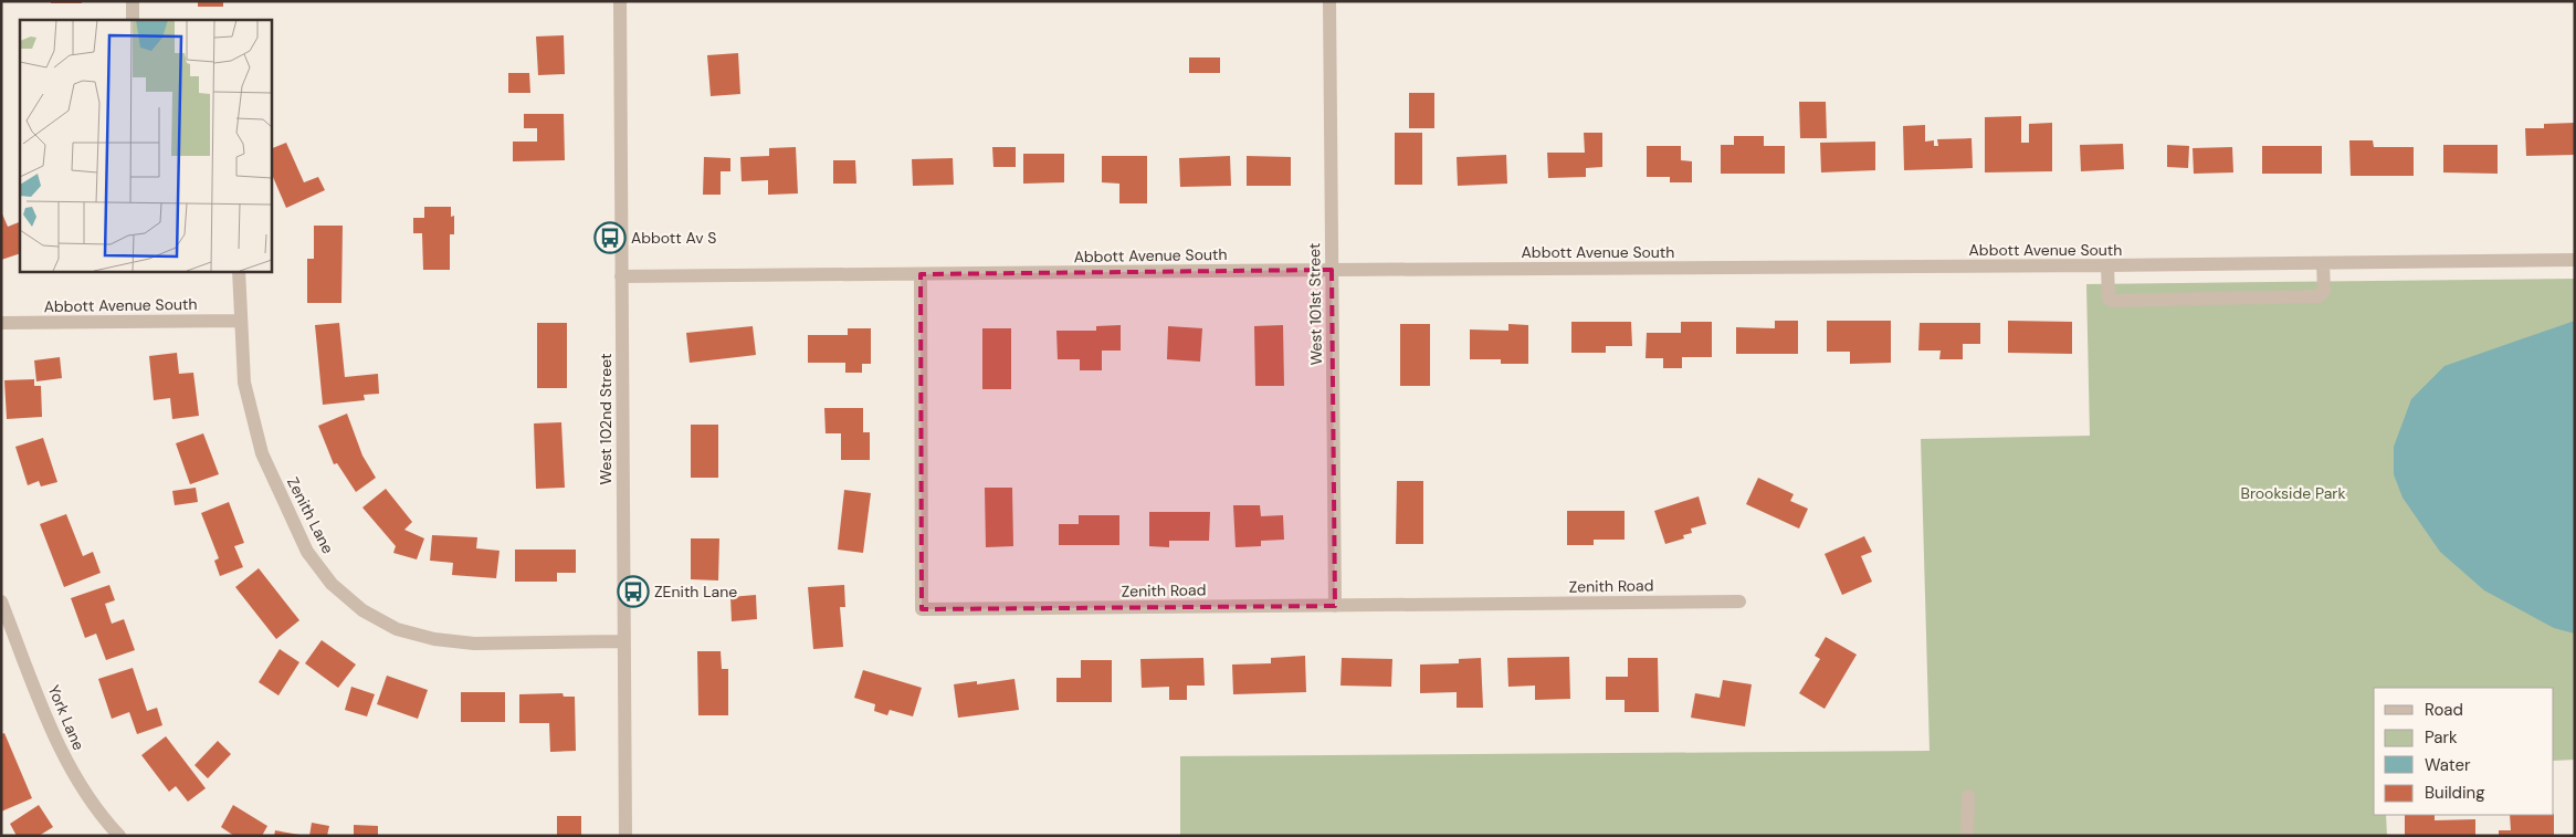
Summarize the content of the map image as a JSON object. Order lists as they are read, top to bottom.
{
  "streets": {
    "street": [
      "Abbott Avenue South",
      "West 101st Street",
      "West 102nd Street",
      "Zenith Lane",
      "Zenith Road",
      "York Lane"
    ]
  },
  "crossings": [
    ["Abbott Avenue South", "West 101st Street"],
    ["Abbott Avenue South", "West 102nd Street"],
    ["Abbott Avenue South", "Zenith Lane"],
    ["Abbott Avenue South", "Zenith Road"],
    ["West 101st Street", "Zenith Road"],
    ["West 102nd Street", "Zenith Lane"]
  ],
  "parks": ["Brookside Park"],
  "places": {
    "bus stop": ["Abbott Av S", "ZEnith Lane"]
  },
  "legend": [
    "Road",
    "Park",
    "Water",
    "Building"
  ]
}
